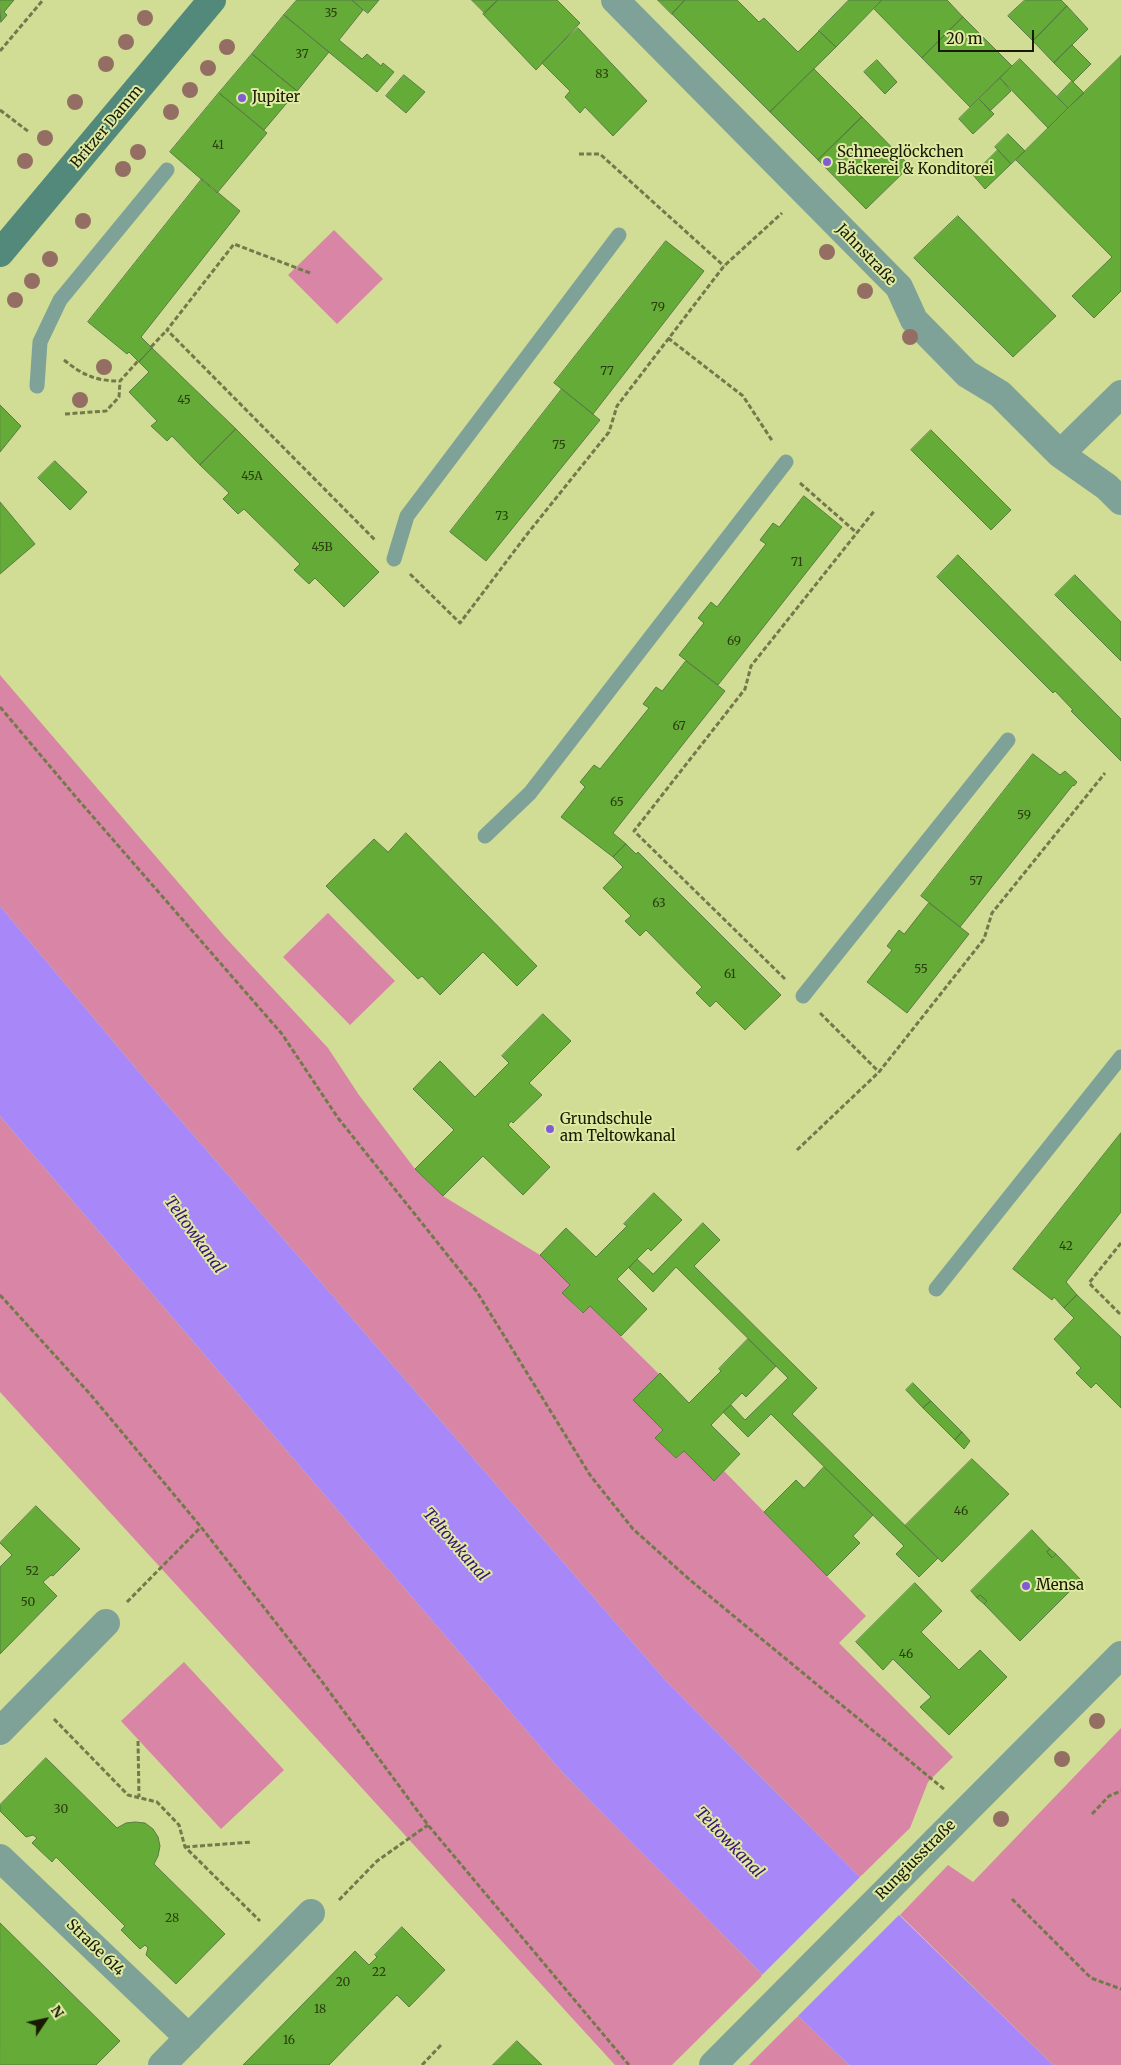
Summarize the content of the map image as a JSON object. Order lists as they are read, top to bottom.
{
  "streets": {
    "main road": ["Britzer Damm"],
    "street": ["Jahnstraße", "Rungiusstraße", "Straße 614"]
  },
  "water": ["Teltowkanal"],
  "places": [
    "Jupiter",
    "Schneeglöckchen Bäckerei & Konditorei",
    "Grundschule am Teltowkanal",
    "Mensa"
  ],
  "house_numbers": [
    "35",
    "37",
    "83",
    "41",
    "79",
    "77",
    "45",
    "75",
    "45A",
    "73",
    "45B",
    "71",
    "69",
    "67",
    "65",
    "59",
    "57",
    "63",
    "55",
    "61",
    "42",
    "46",
    "52",
    "50",
    "46",
    "30",
    "28",
    "22",
    "20",
    "18",
    "16"
  ],
  "scale_bar": "20 m",
  "north": "top right"
}
